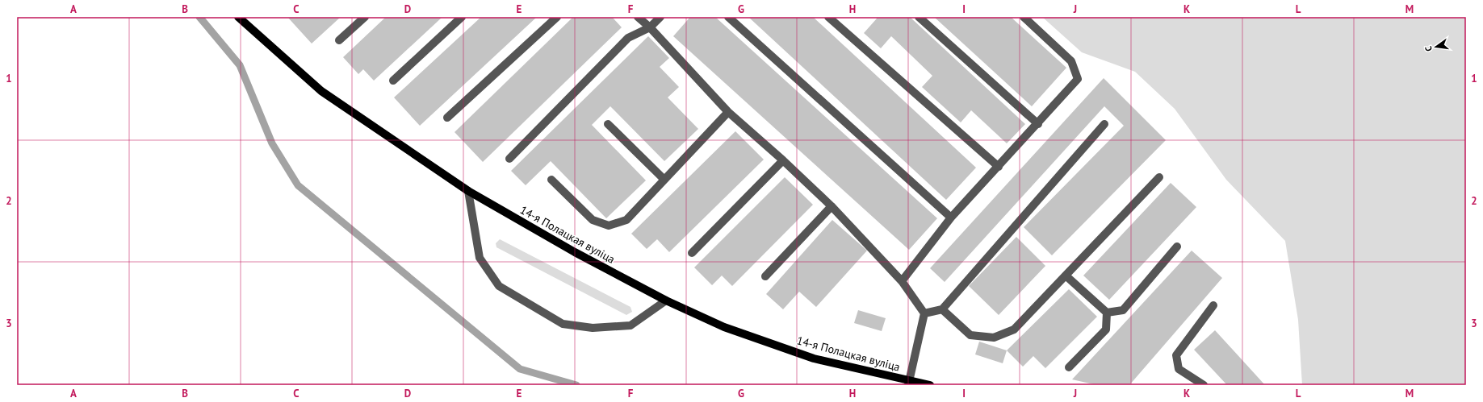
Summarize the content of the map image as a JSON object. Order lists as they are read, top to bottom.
{
  "streets": {
    "main road": ["14-я Полацкая вуліца"]
  },
  "north": "left",
  "grid": {
    "columns": [
      "A",
      "B",
      "C",
      "D",
      "E",
      "F",
      "G",
      "H",
      "I",
      "J",
      "K",
      "L",
      "M"
    ],
    "rows": ["1", "2", "3"]
  }
}
